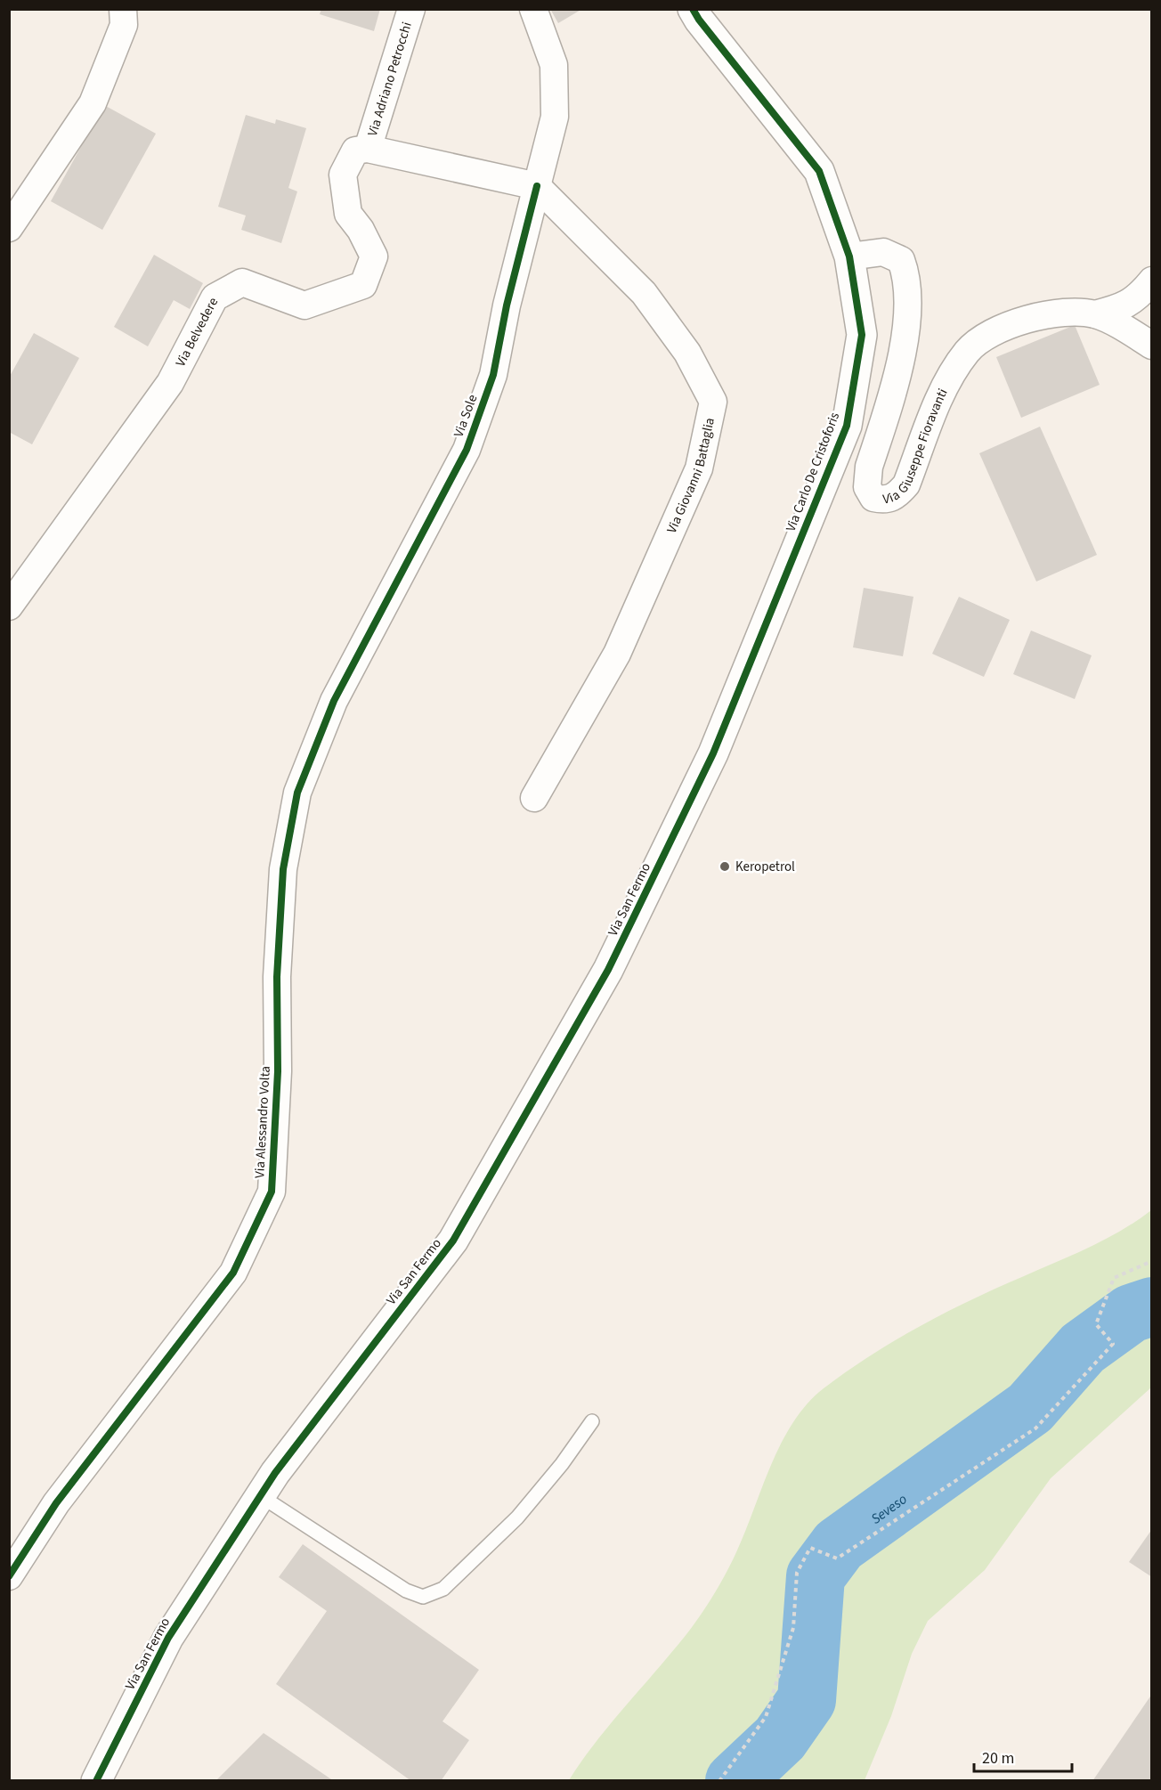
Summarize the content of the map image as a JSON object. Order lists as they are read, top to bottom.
{
  "streets": {
    "main road": ["Via Carlo De Cristoforis", "Via San Fermo"],
    "street": [
      "Via Adriano Petrocchi",
      "Via Belvedere",
      "Via Sole",
      "Via Giuseppe Fioravanti",
      "Via Giovanni Battaglia",
      "Via Alessandro Volta"
    ]
  },
  "crossings": [
    ["Via Adriano Petrocchi", "Via Belvedere"],
    ["Via Sole", "Via Giovanni Battaglia"],
    ["Via Sole", "Via Alessandro Volta"],
    ["Via Giuseppe Fioravanti", "Via Carlo De Cristoforis"],
    ["Via Carlo De Cristoforis", "Via San Fermo"]
  ],
  "water": ["Seveso"],
  "places": ["Keropetrol"],
  "scale_bar": "20 m"
}
